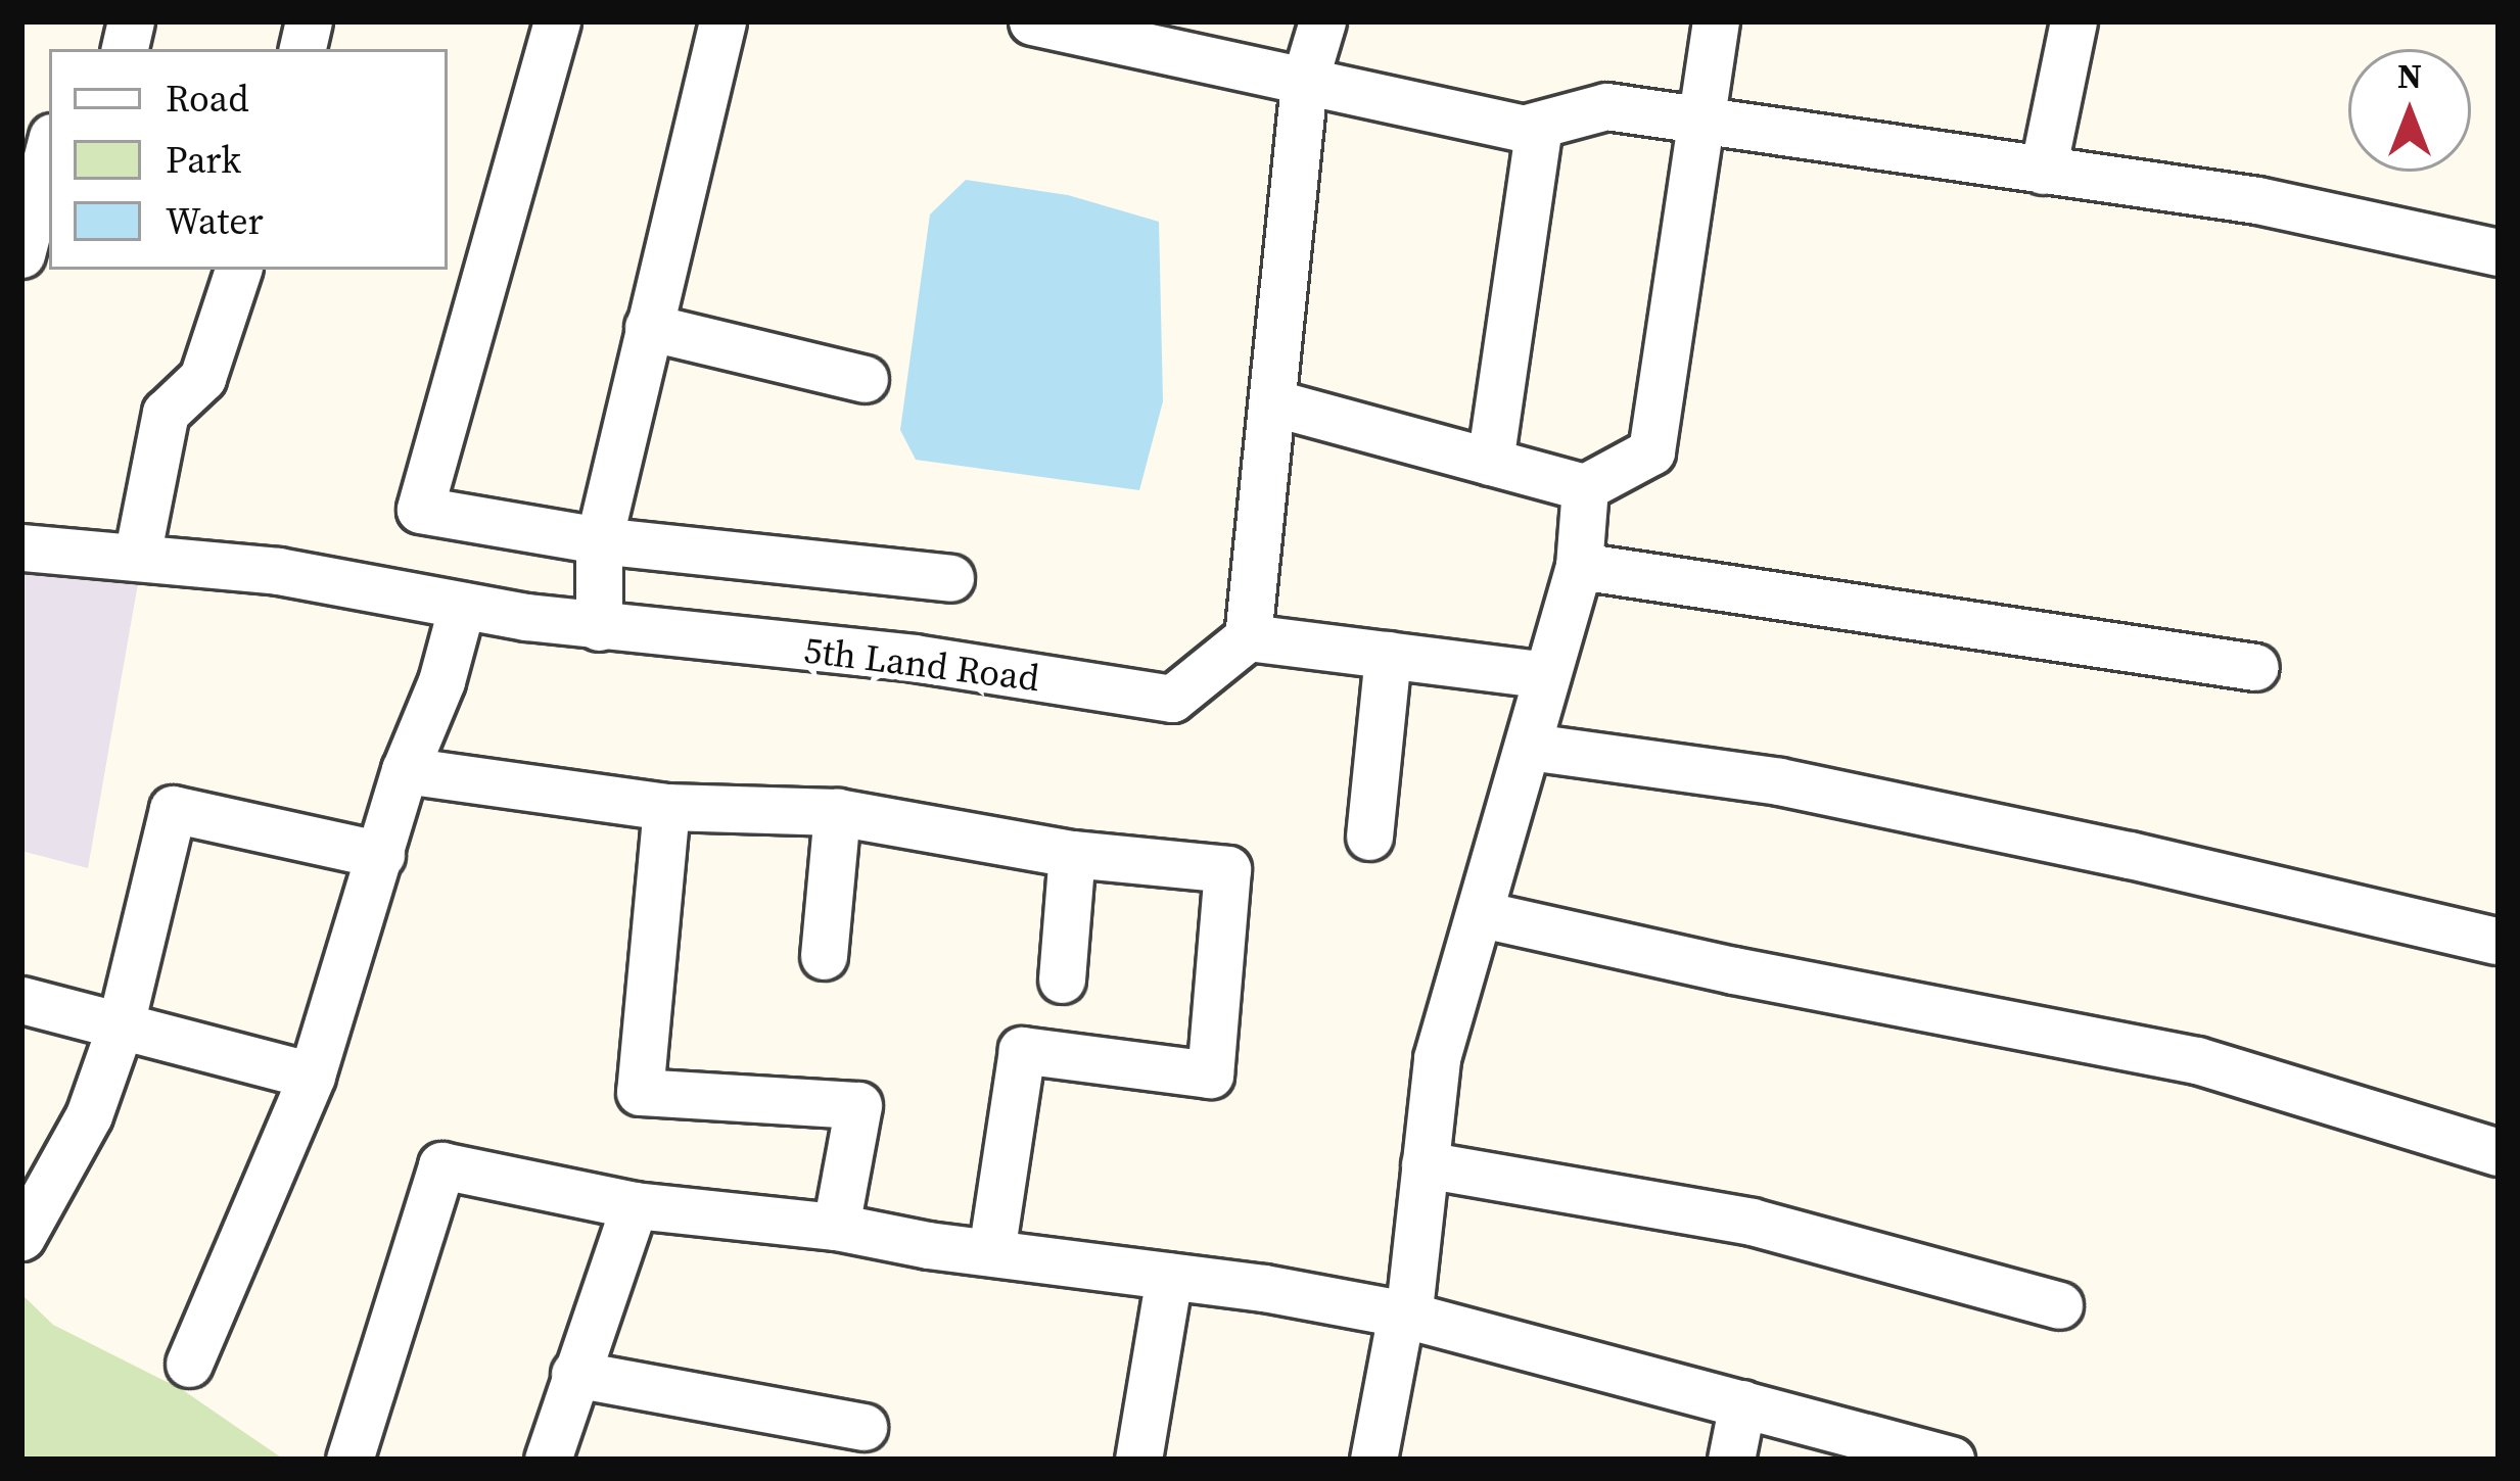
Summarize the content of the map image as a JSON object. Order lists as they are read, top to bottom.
{
  "streets": {
    "street": ["5th Land Road"]
  },
  "legend": ["Road", "Park", "Water"],
  "north": "top"
}
